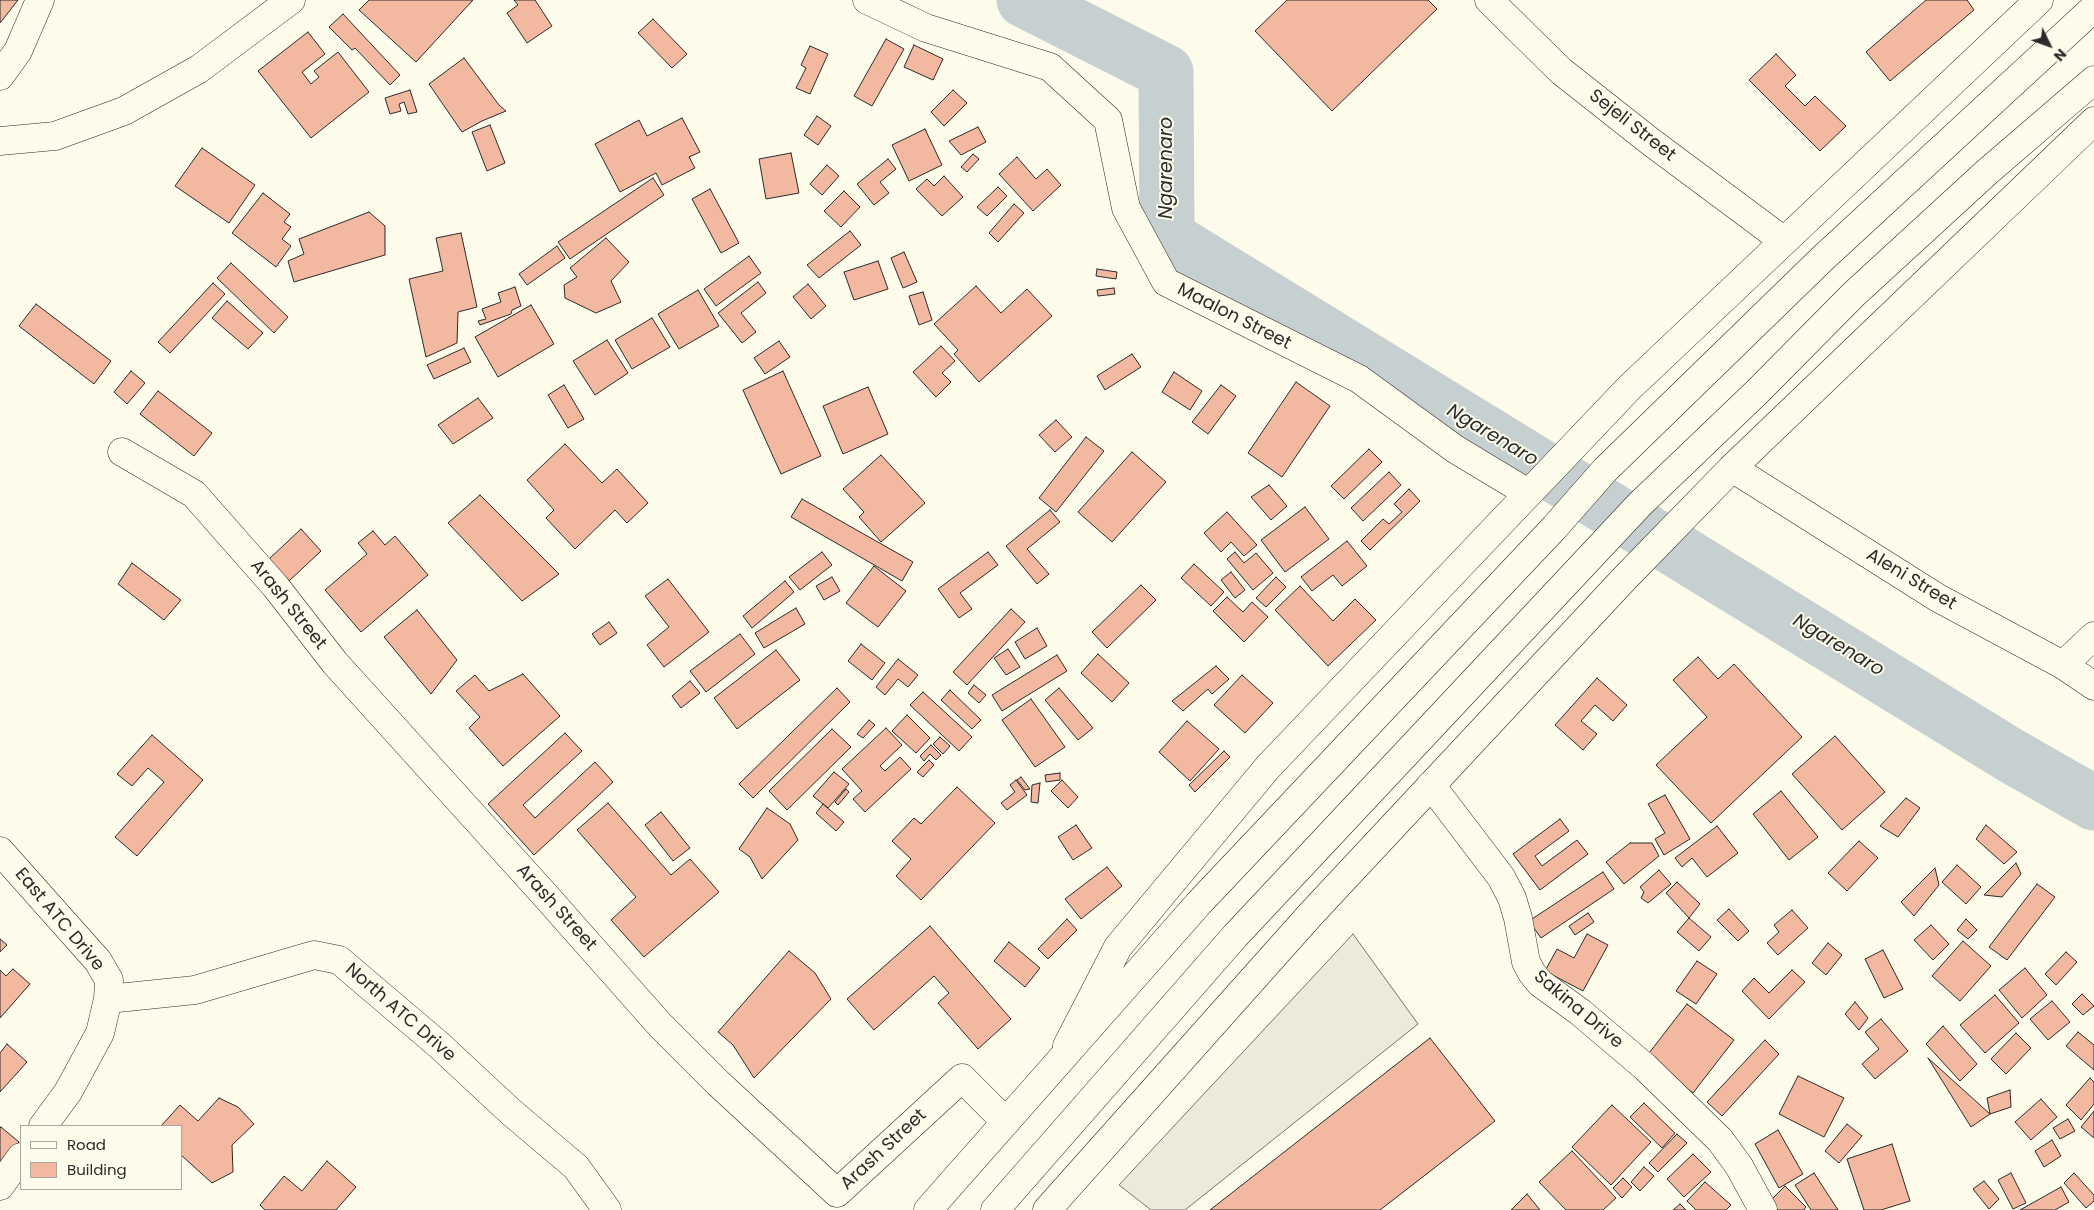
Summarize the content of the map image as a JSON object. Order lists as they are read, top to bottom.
{
  "streets": {
    "main road": [
      "Sejeli Street",
      "Maalon Street",
      "Aleni Street",
      "Arash Street",
      "East ATC Drive",
      "Sakina Drive",
      "North ATC Drive"
    ]
  },
  "crossings": [
    ["East ATC Drive", "North ATC Drive"]
  ],
  "water": ["Ngarenaro"],
  "legend": ["Road", "Building"],
  "north": "bottom right"
}
